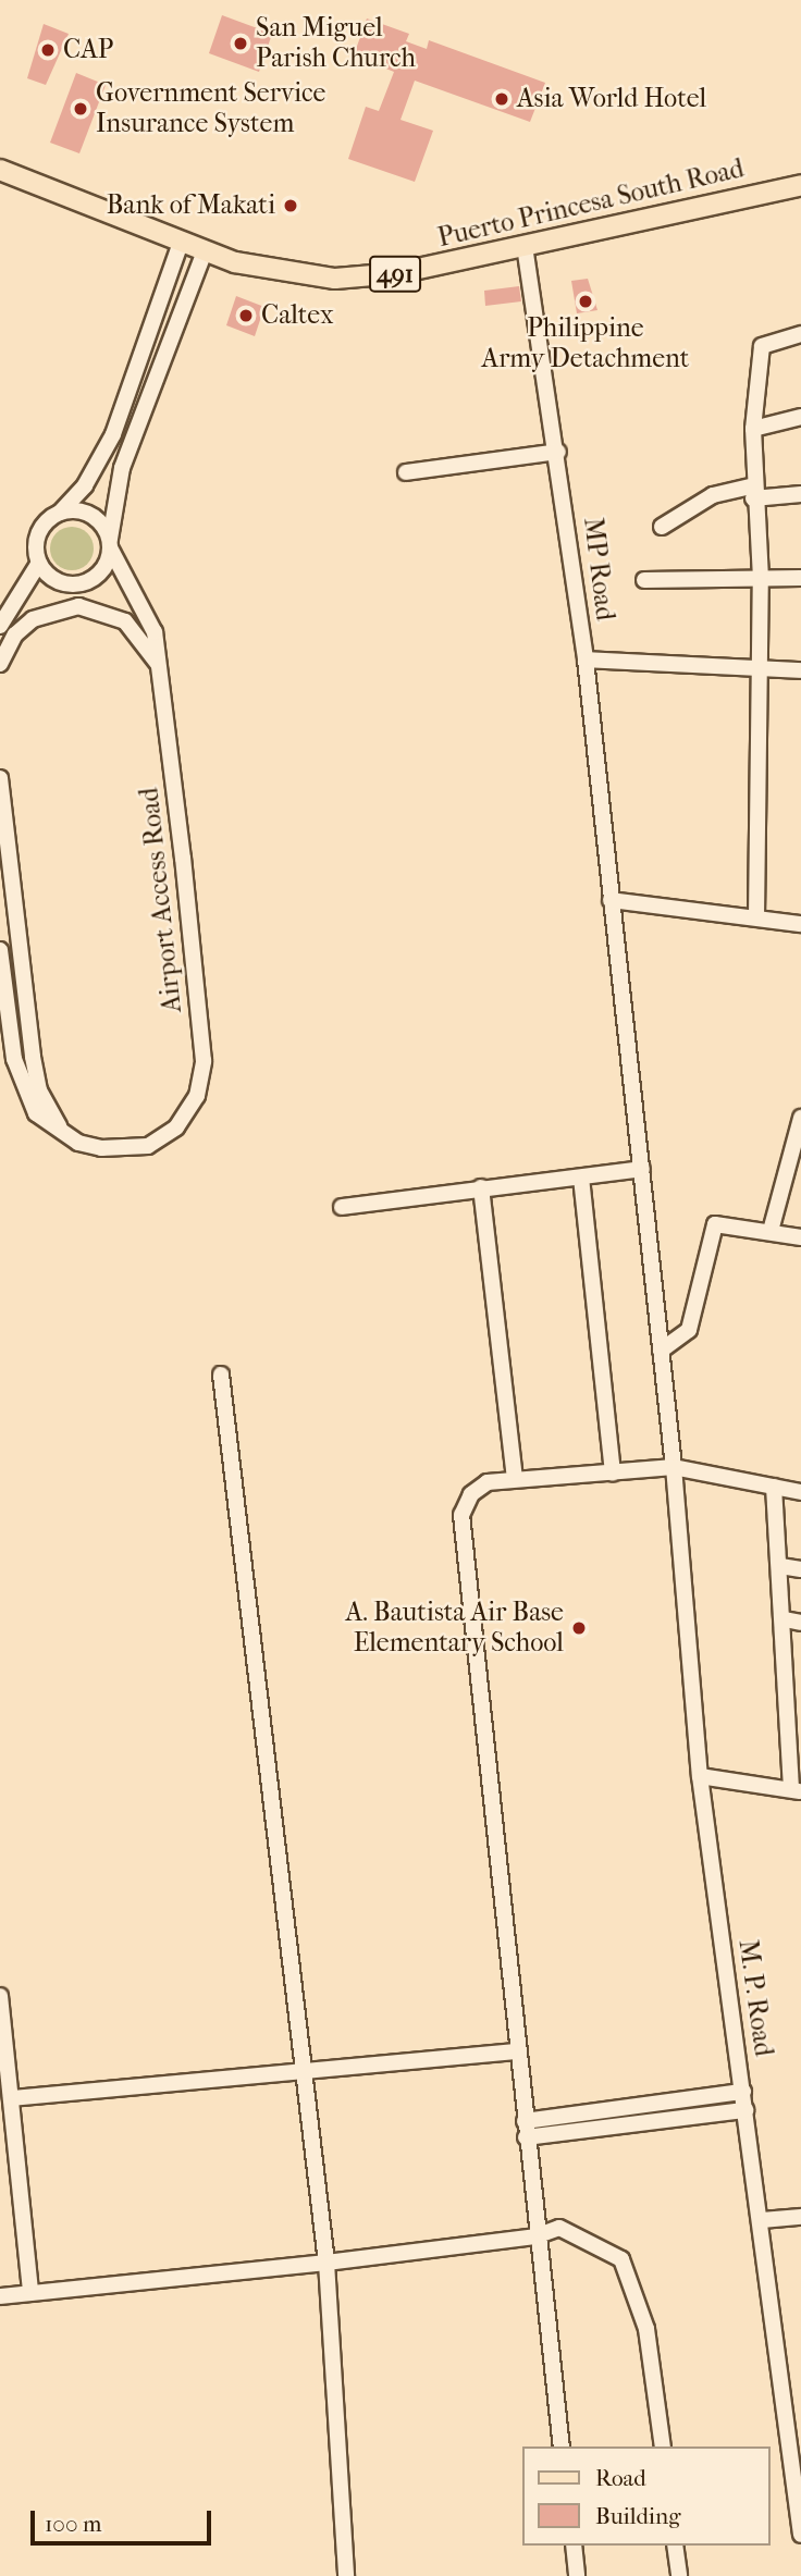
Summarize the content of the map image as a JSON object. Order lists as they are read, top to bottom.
{
  "streets": {
    "main road": ["Puerto Princesa South Road", "491"],
    "street": ["MP Road", "Airport Access Road", "M. P. Road"]
  },
  "crossings": [
    ["Puerto Princesa South Road", "MP Road"],
    ["MP Road", "M. P. Road"]
  ],
  "places": [
    "San Miguel Parish Church",
    "CAP",
    "Asia World Hotel",
    "Government Service Insurance System",
    "Bank of Makati",
    "Philippine Army Detachment",
    "Caltex",
    "A. Bautista Air Base Elementary School"
  ],
  "legend": ["Road", "Building"],
  "scale_bar": "100 m"
}
